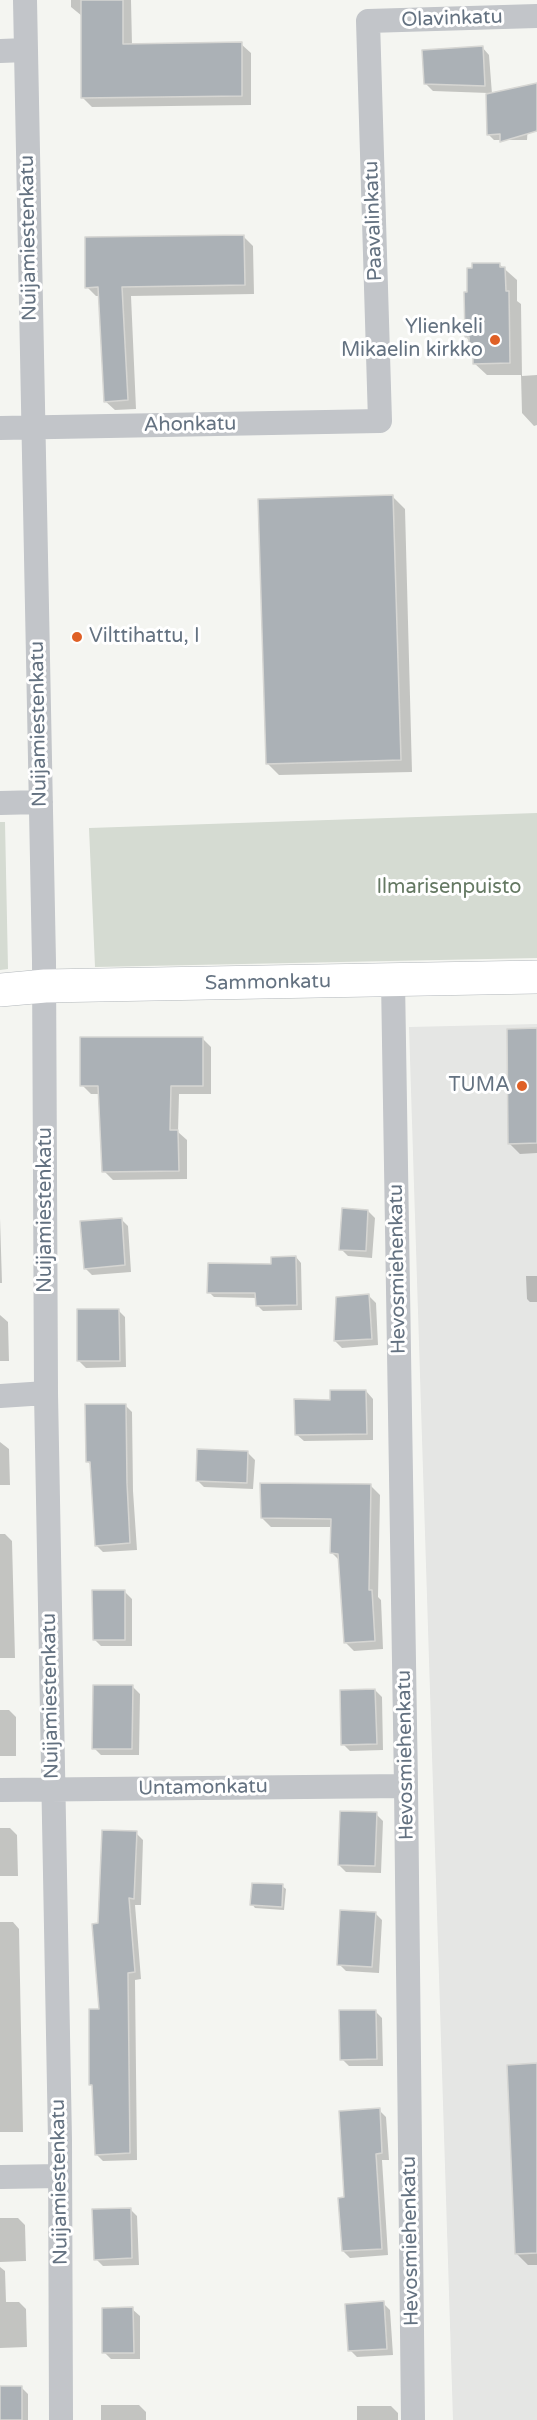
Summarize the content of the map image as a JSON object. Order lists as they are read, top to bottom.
{
  "streets": {
    "street": [
      "Olavinkatu",
      "Paavalinkatu",
      "Nuijamiestenkatu",
      "Ahonkatu",
      "Sammonkatu",
      "Hevosmiehenkatu",
      "Untamonkatu"
    ]
  },
  "crossings": [
    ["Olavinkatu", "Paavalinkatu"],
    ["Paavalinkatu", "Ahonkatu"],
    ["Nuijamiestenkatu", "Ahonkatu"],
    ["Nuijamiestenkatu", "Sammonkatu"],
    ["Nuijamiestenkatu", "Untamonkatu"],
    ["Sammonkatu", "Hevosmiehenkatu"],
    ["Hevosmiehenkatu", "Untamonkatu"]
  ],
  "parks": ["Ilmarisenpuisto"],
  "places": ["Ylienkeli Mikaelin kirkko", "Vilttihattu, I", "TUMA"]
}
